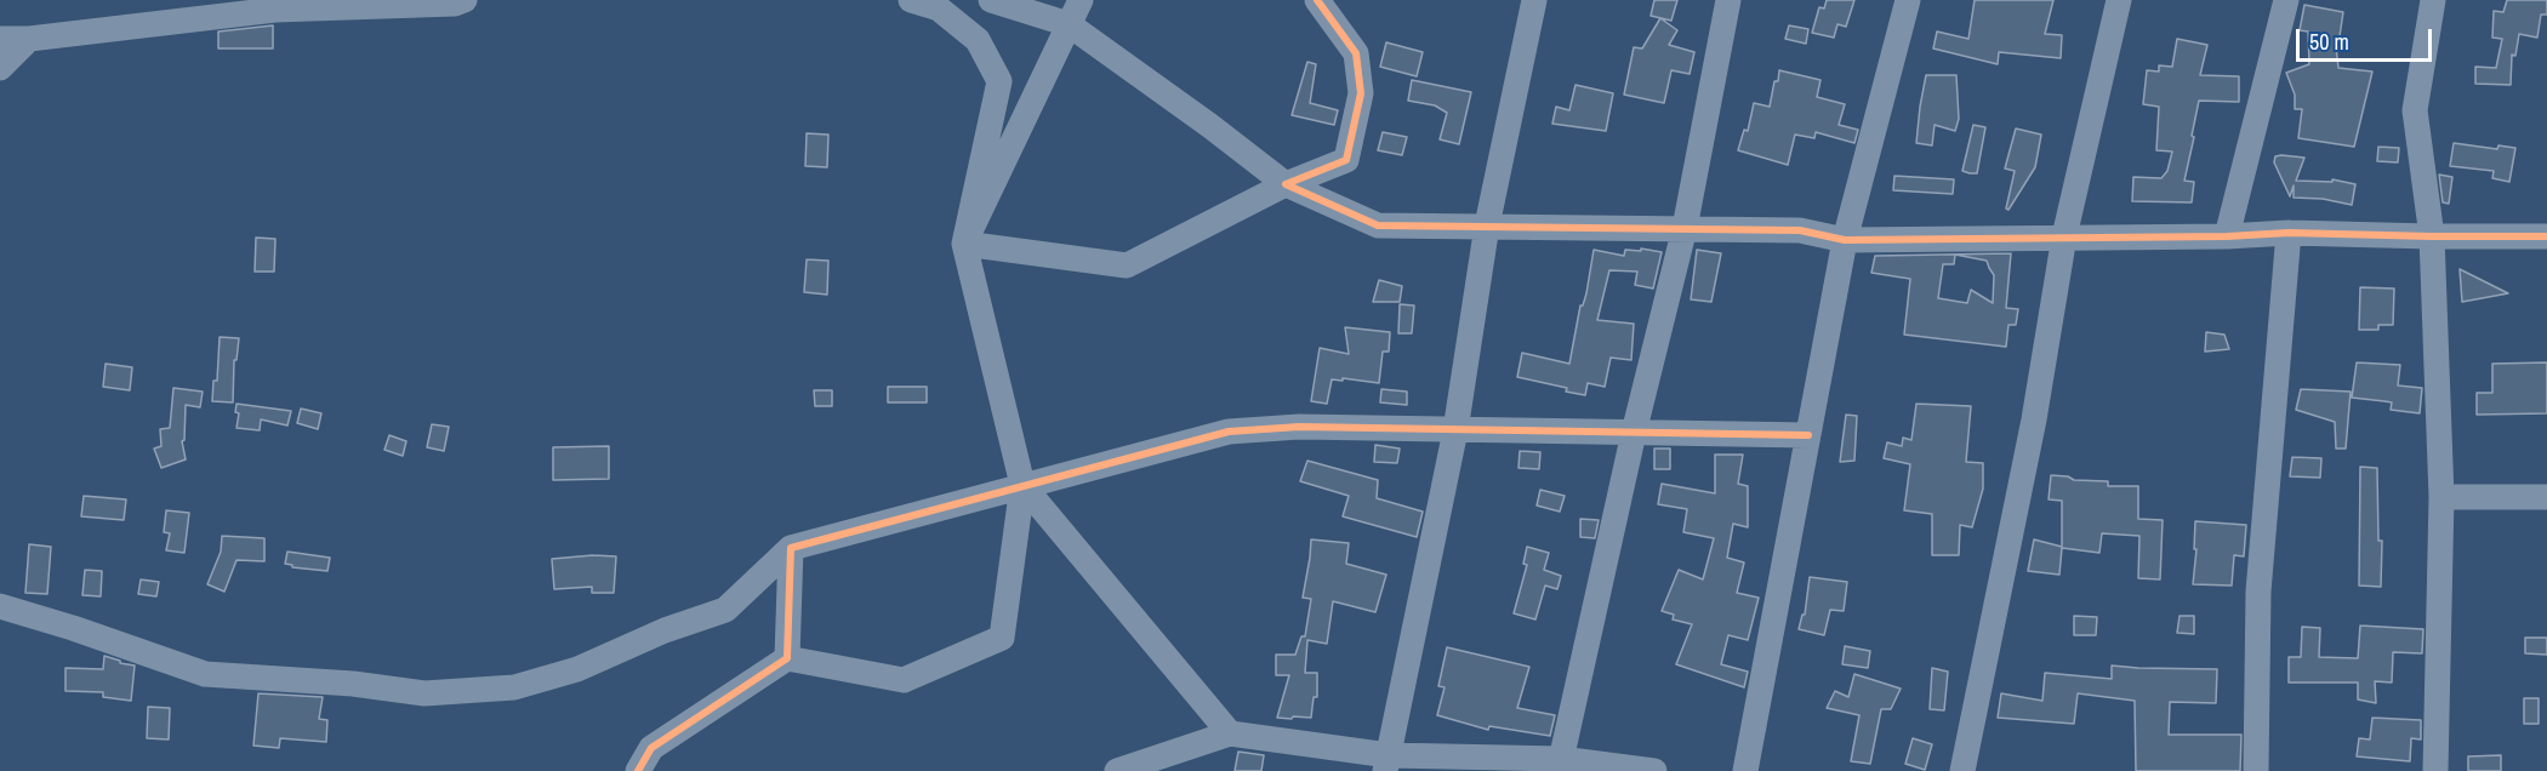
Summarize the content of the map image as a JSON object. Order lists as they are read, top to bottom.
{
  "scale_bar": "50 m"
}
